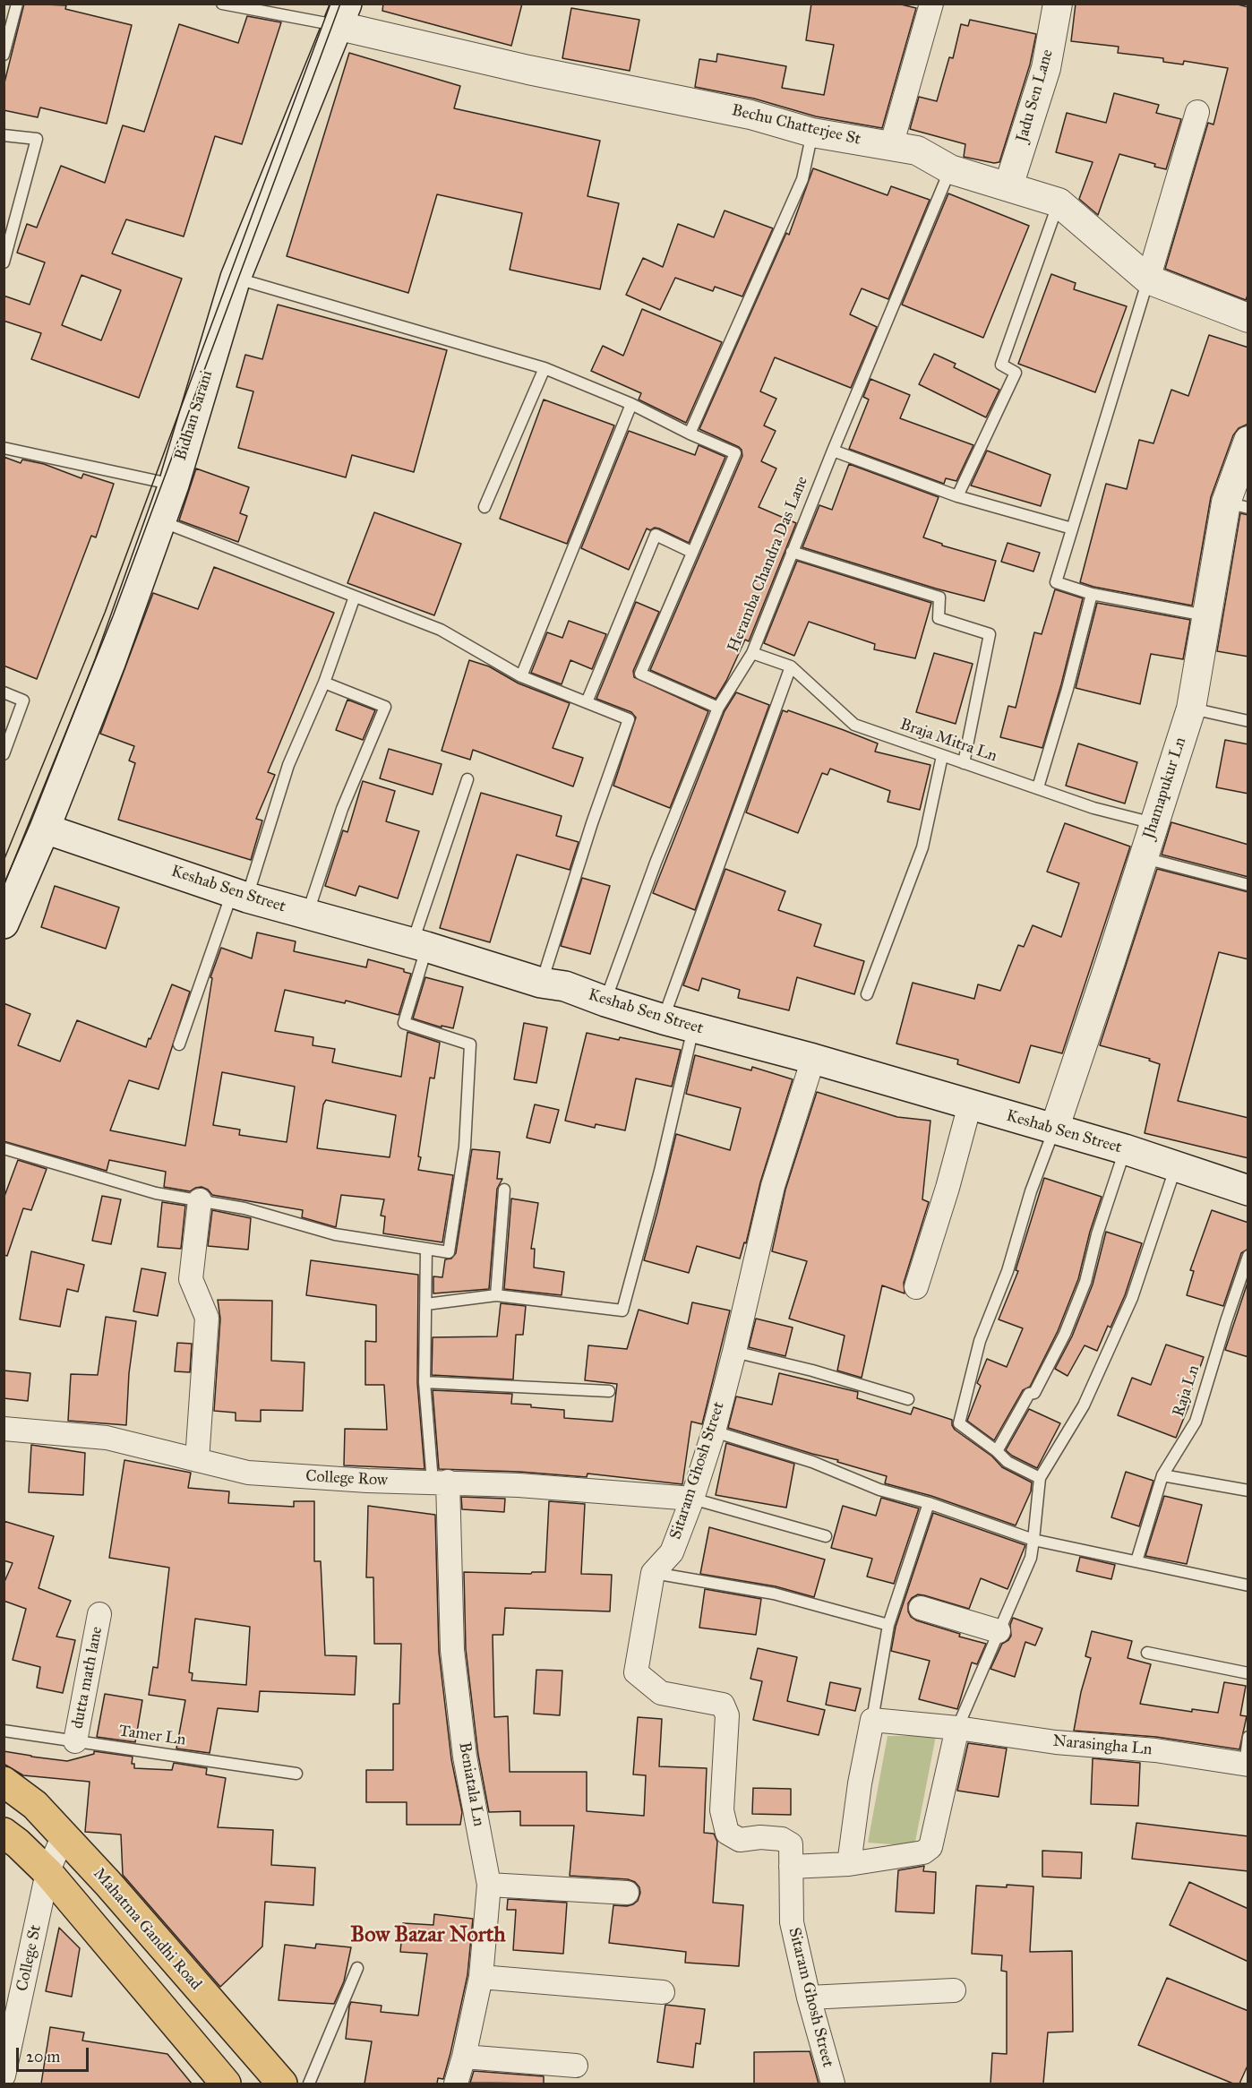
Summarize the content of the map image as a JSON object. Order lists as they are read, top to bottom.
{
  "streets": {
    "main road": ["Bidhan Sarani", "Keshab Sen Street", "Mahatma Gandhi Road"],
    "street": [
      "Jadu Sen Lane",
      "Bechu Chatterjee St",
      "Jhamapukur Ln",
      "Sitaram Ghosh Street",
      "College Row",
      "dutta math lane",
      "Narasingha Ln",
      "Beniatala Ln",
      "College St"
    ],
    "lane": [
      "Heramba Chandra Das Lane",
      "Braja Mitra Ln",
      "Raja Ln",
      "Tamer Ln"
    ]
  },
  "crossings": [
    ["Jadu Sen Lane", "Bechu Chatterjee St"],
    ["Bechu Chatterjee St", "Bidhan Sarani"],
    ["Bechu Chatterjee St", "Heramba Chandra Das Lane"],
    ["Bidhan Sarani", "Keshab Sen Street"],
    ["Heramba Chandra Das Lane", "Braja Mitra Ln"],
    ["Heramba Chandra Das Lane", "Keshab Sen Street"],
    ["Braja Mitra Ln", "Jhamapukur Ln"],
    ["Jhamapukur Ln", "Keshab Sen Street"],
    ["Keshab Sen Street", "Sitaram Ghosh Street"],
    ["Sitaram Ghosh Street", "College Row"],
    ["College Row", "Beniatala Ln"],
    ["dutta math lane", "Tamer Ln"],
    ["Mahatma Gandhi Road", "College St"]
  ],
  "districts": ["Bow Bazar North"],
  "scale_bar": "20 m"
}
